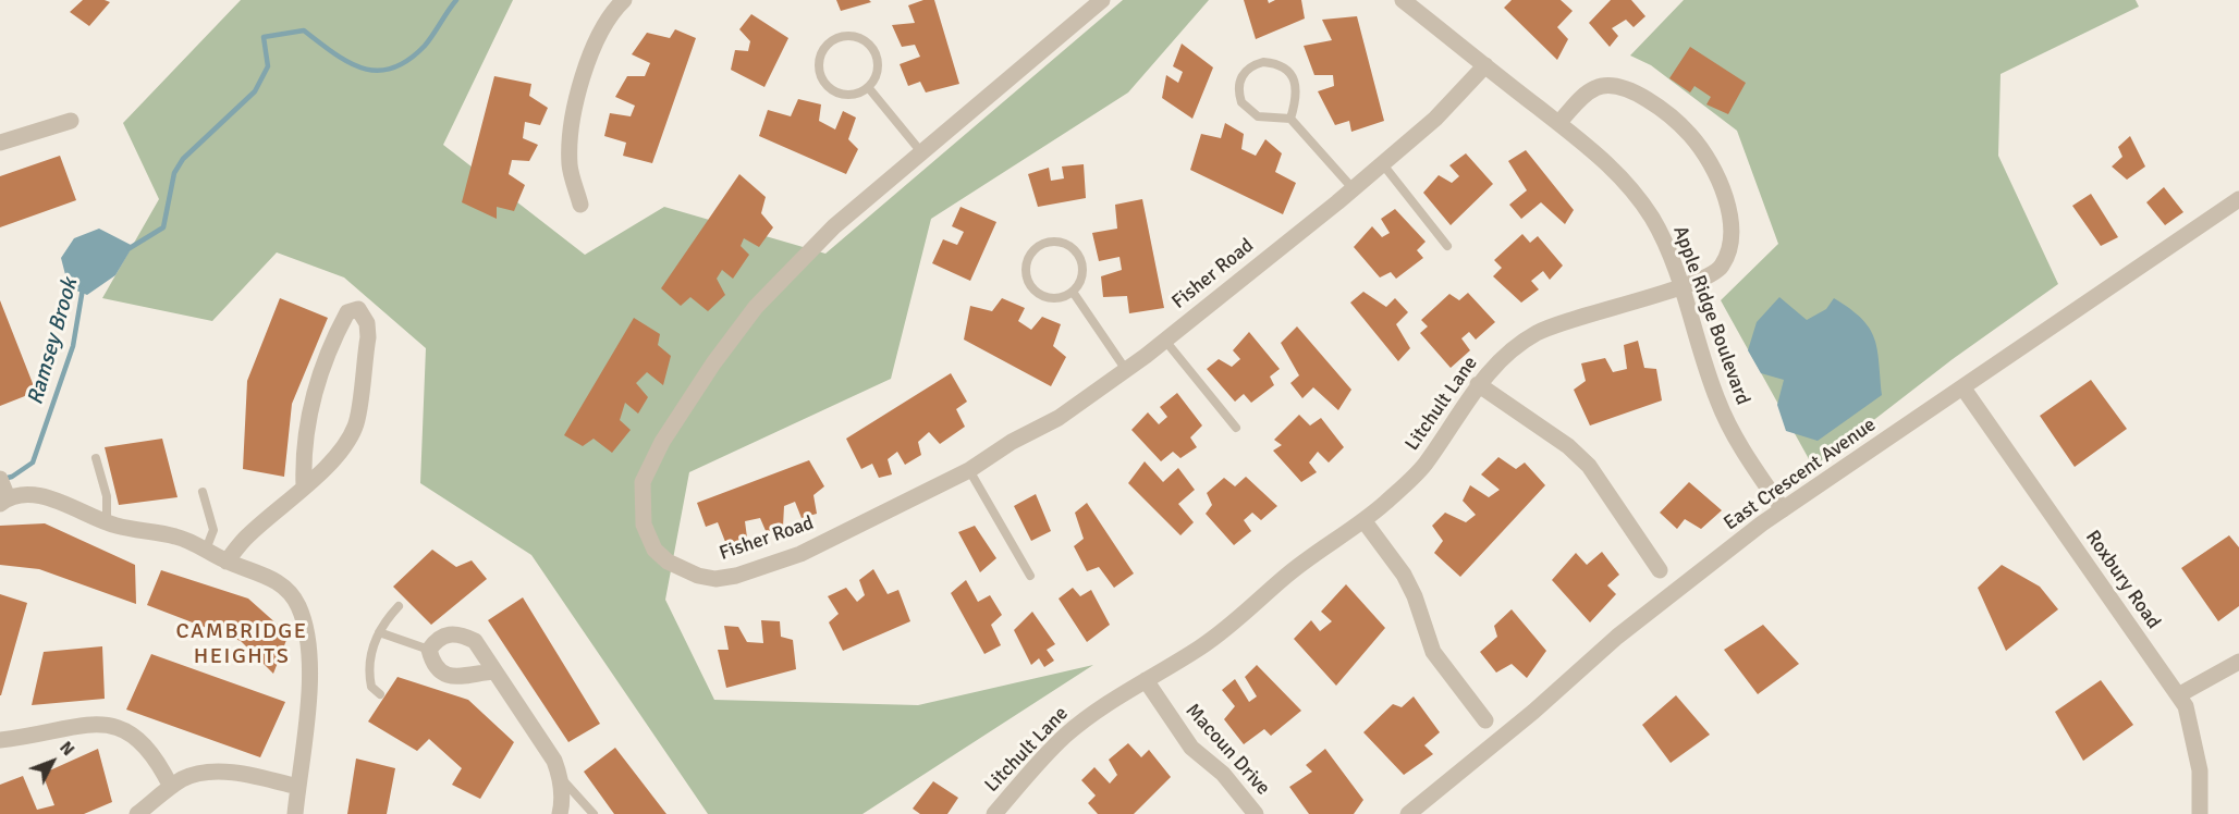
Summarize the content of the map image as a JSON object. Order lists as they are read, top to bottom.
{
  "streets": {
    "street": [
      "Fisher Road",
      "Apple Ridge Boulevard",
      "Litchult Lane",
      "East Crescent Avenue",
      "Roxbury Road",
      "Macoun Drive"
    ]
  },
  "crossings": [
    ["Fisher Road", "Apple Ridge Boulevard"],
    ["Apple Ridge Boulevard", "Litchult Lane"],
    ["Apple Ridge Boulevard", "East Crescent Avenue"],
    ["Litchult Lane", "Macoun Drive"],
    ["East Crescent Avenue", "Roxbury Road"]
  ],
  "districts": ["CAMBRIDGE HEIGHTS"],
  "water": ["Ramsey Brook"],
  "north": "top right"
}
